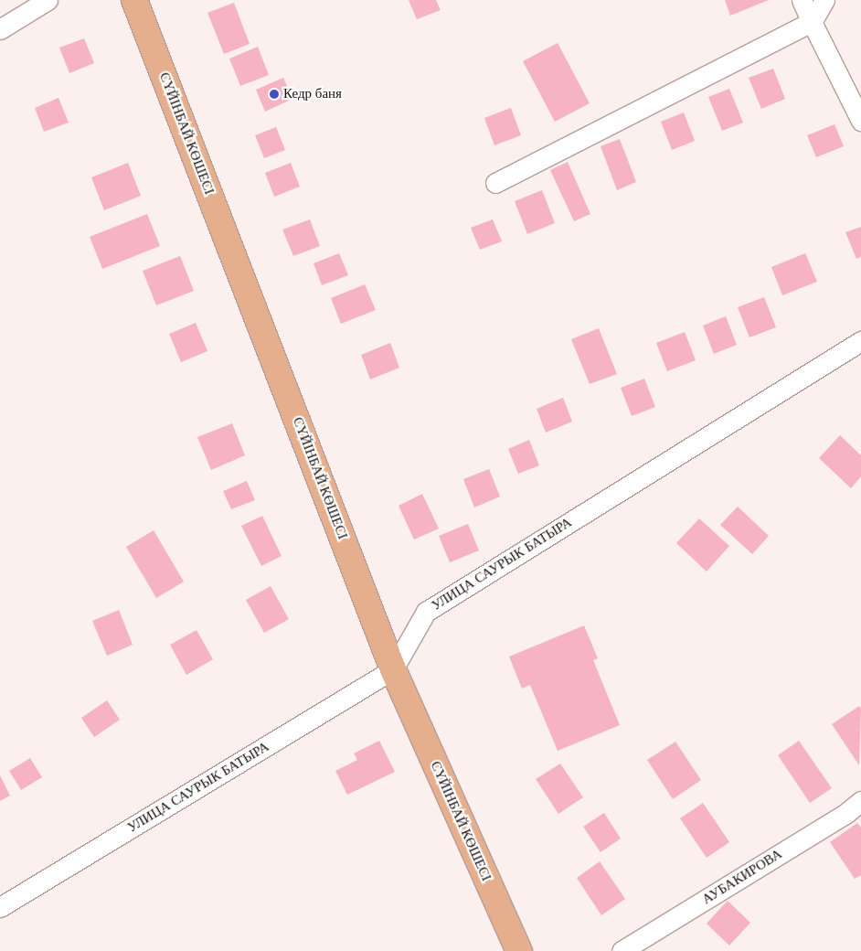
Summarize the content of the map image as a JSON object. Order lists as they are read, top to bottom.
{
  "streets": {
    "main road": ["СҮЙІНБАЙ КӨШЕСІ"],
    "street": ["УЛИЦА САУРЫК БАТЫРА", "АУБАКИРОВА"]
  },
  "crossings": [
    ["СҮЙІНБАЙ КӨШЕСІ", "УЛИЦА САУРЫК БАТЫРА"]
  ],
  "places": ["Кедр баня"]
}
